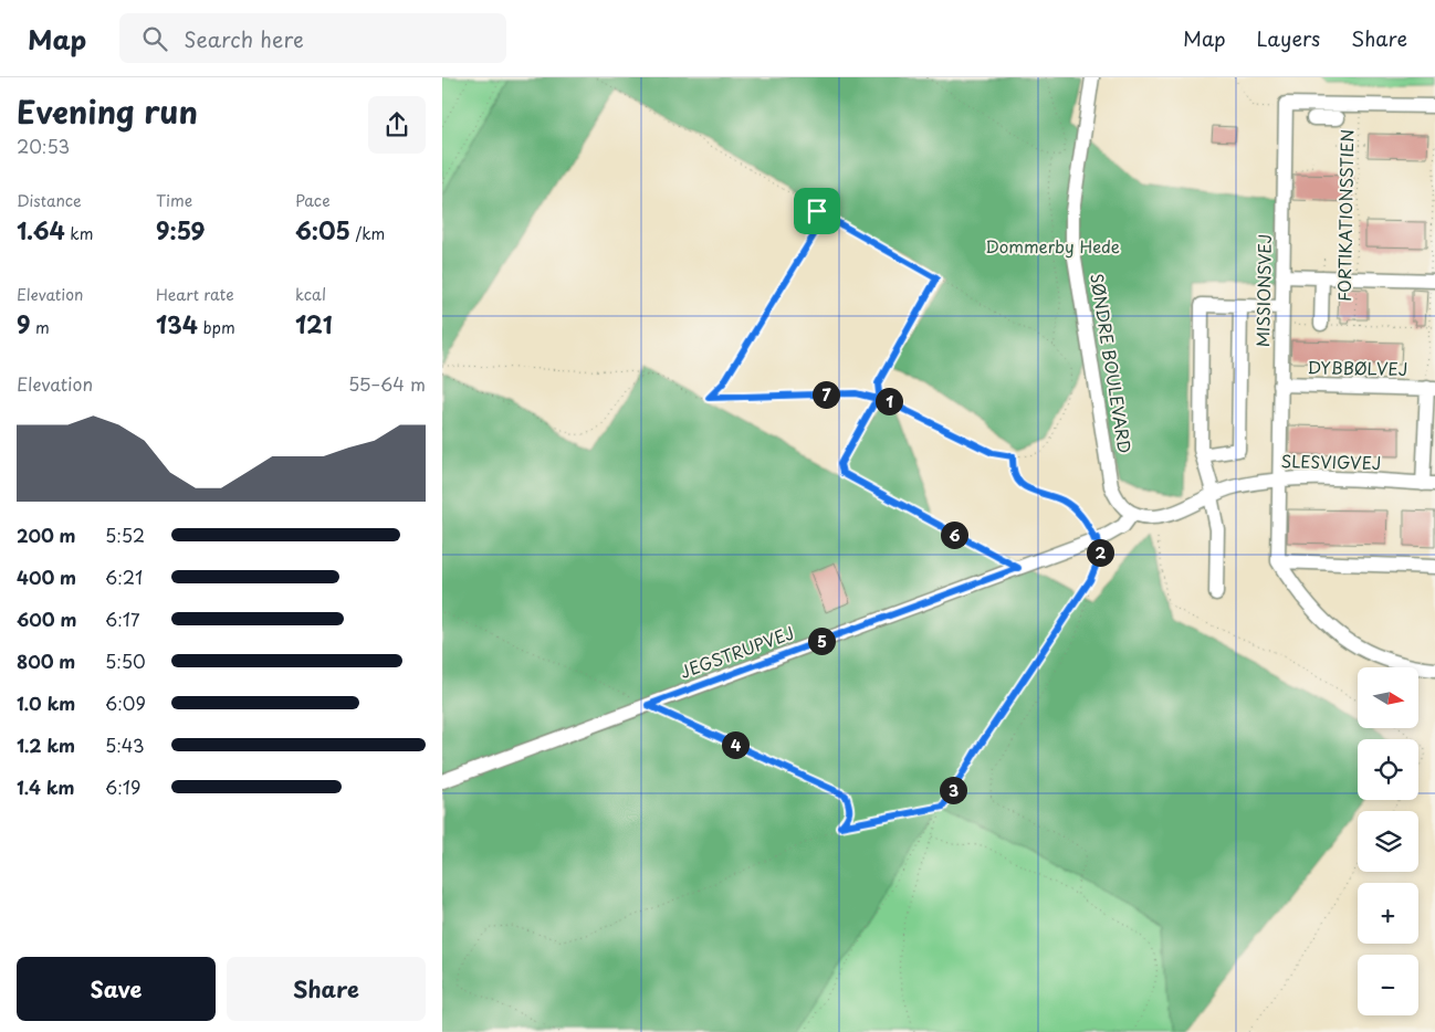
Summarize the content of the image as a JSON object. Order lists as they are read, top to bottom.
{
  "streets": {
    "lane": [
      "MISSIONSVEJ",
      "SØNDRE BOULEVARD",
      "DYBBØLVEJ",
      "SLESVIGVEJ",
      "JEGSTRUPVEJ"
    ],
    "path": ["FORTIKATIONSSTIEN"]
  },
  "crossings": [
    ["MISSIONSVEJ", "DYBBØLVEJ"],
    ["MISSIONSVEJ", "SLESVIGVEJ"],
    ["SØNDRE BOULEVARD", "JEGSTRUPVEJ"]
  ],
  "parks": ["Dommerby Hede"],
  "north": "right",
  "page": {
    "header": "Map",
    "search": "Search here",
    "nav": ["Map", "Layers", "Share"],
    "heading": ["Evening run", "20:53"],
    "stats": [
      ["Distance", "1.64 km"],
      ["Time", "9:59"],
      ["Pace", "6:05 /km"],
      ["Elevation", "9 m"],
      ["Heart rate", "134 bpm"],
      ["kcal", "121"]
    ],
    "chart": ["Elevation", "55–64 m"],
    "pins": [
      "7",
      "1",
      "6",
      "2",
      "5",
      "4",
      "3"
    ],
    "list": [
      {
        "name": "200 m",
        "note": "5:52"
      },
      {
        "name": "400 m",
        "note": "6:21"
      },
      {
        "name": "600 m",
        "note": "6:17"
      },
      {
        "name": "800 m",
        "note": "5:50"
      },
      {
        "name": "1.0 km",
        "note": "6:09"
      },
      {
        "name": "1.2 km",
        "note": "5:43"
      },
      {
        "name": "1.4 km",
        "note": "6:19"
      }
    ],
    "map_buttons": ["+", "−"],
    "buttons": ["Save", "Share"]
  }
}
